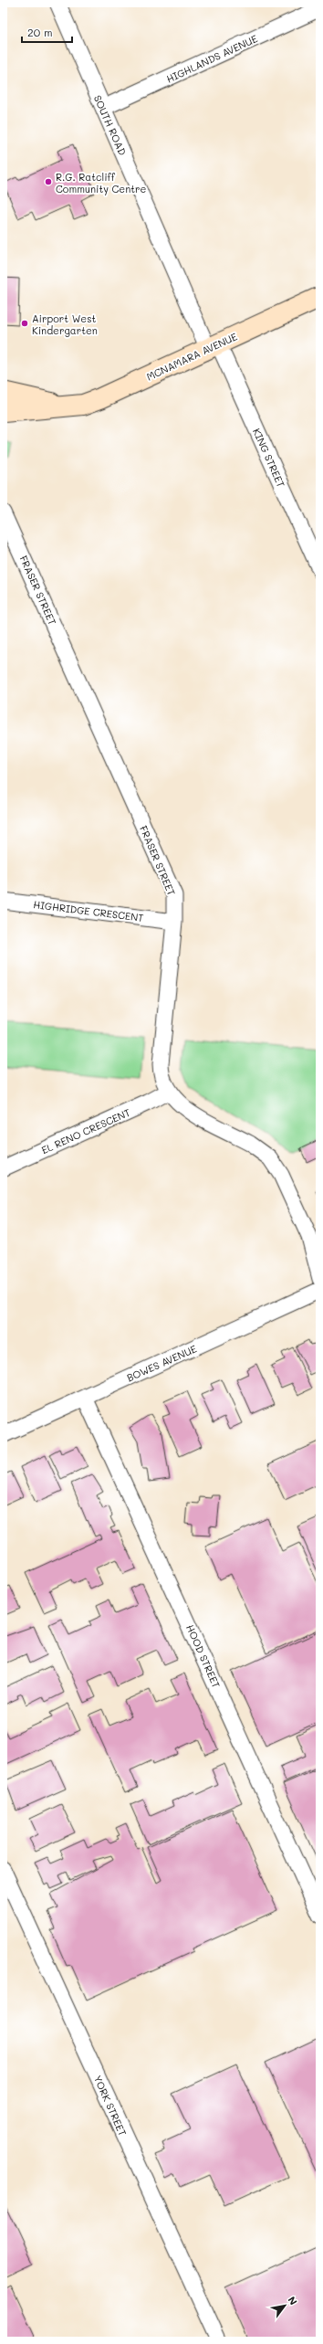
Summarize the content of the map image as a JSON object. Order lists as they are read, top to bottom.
{
  "streets": {
    "street": [
      "HIGHLANDS AVENUE",
      "SOUTH ROAD",
      "MCNAMARA AVENUE",
      "KING STREET",
      "FRASER STREET",
      "HIGHRIDGE CRESCENT",
      "EL RENO CRESCENT",
      "BOWES AVENUE",
      "HOOD STREET",
      "YORK STREET"
    ]
  },
  "crossings": [
    ["HIGHLANDS AVENUE", "SOUTH ROAD"],
    ["SOUTH ROAD", "MCNAMARA AVENUE"],
    ["SOUTH ROAD", "KING STREET"],
    ["MCNAMARA AVENUE", "KING STREET"],
    ["FRASER STREET", "HIGHRIDGE CRESCENT"],
    ["FRASER STREET", "EL RENO CRESCENT"],
    ["BOWES AVENUE", "HOOD STREET"]
  ],
  "places": ["R.G. Ratcliff Community Centre", "Airport West Kindergarten"],
  "scale_bar": "20 m",
  "north": "top right"
}
